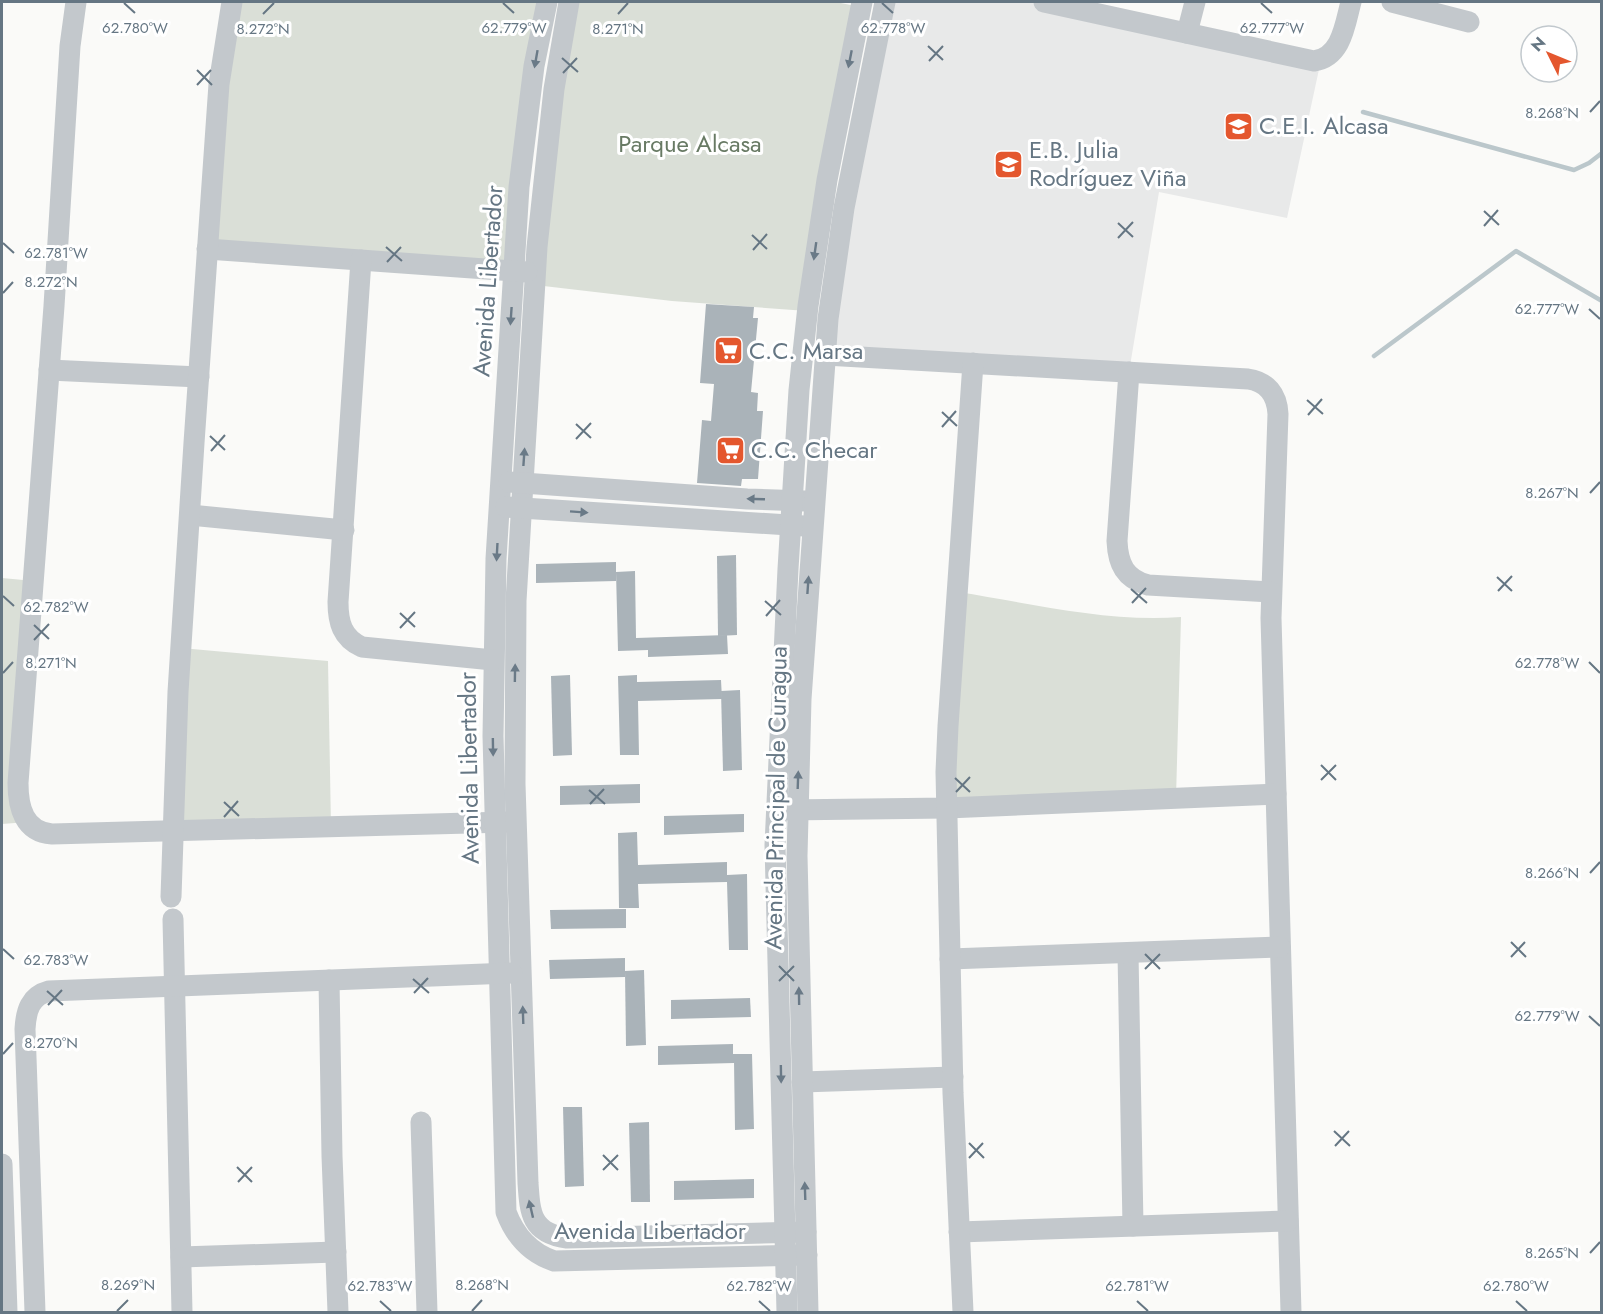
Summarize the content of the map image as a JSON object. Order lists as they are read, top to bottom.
{
  "streets": {
    "street": ["Avenida Libertador", "Avenida Principal de Curagua"]
  },
  "crossings": [
    ["Avenida Libertador", "Avenida Principal de Curagua"]
  ],
  "parks": ["Parque Alcasa"],
  "places": {
    "school or university": ["C.E.I. Alcasa", "E.B. Julia Rodríguez Viña"],
    "supermarket": ["C.C. Marsa", "C.C. Checar"]
  },
  "north": "top left",
  "coordinates": [
    "62.780°W",
    "62.779°W",
    "62.778°W",
    "62.777°W",
    "8.272°N",
    "8.271°N",
    "8.268°N",
    "62.781°W",
    "8.267°N",
    "62.782°W",
    "8.266°N",
    "62.783°W",
    "8.270°N",
    "8.265°N",
    "8.269°N"
  ]
}
